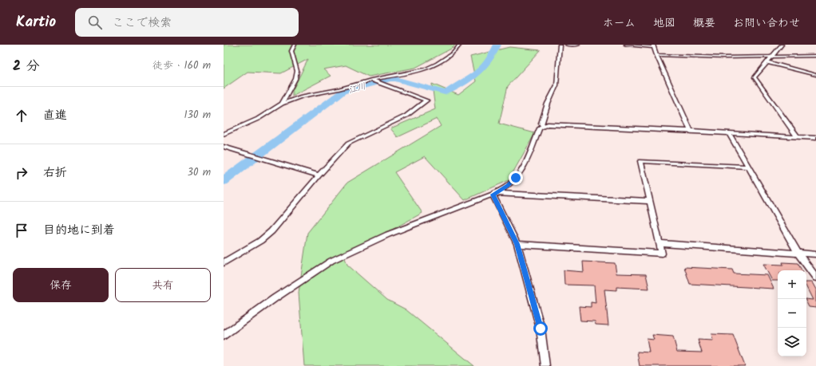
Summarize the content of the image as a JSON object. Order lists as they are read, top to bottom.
{
  "water": ["江川"],
  "page": {
    "header": "Kartio",
    "search": "ここで検索",
    "nav": [
      "ホーム",
      "地図",
      "概要",
      "お問い合わせ"
    ],
    "heading": ["2 分", "徒歩 · 160 m"],
    "list": [
      ["直進", "130 m"],
      ["右折", "30 m"],
      "目的地に到着"
    ],
    "buttons": ["保存", "共有"],
    "map_buttons": ["+", "−"]
  }
}
